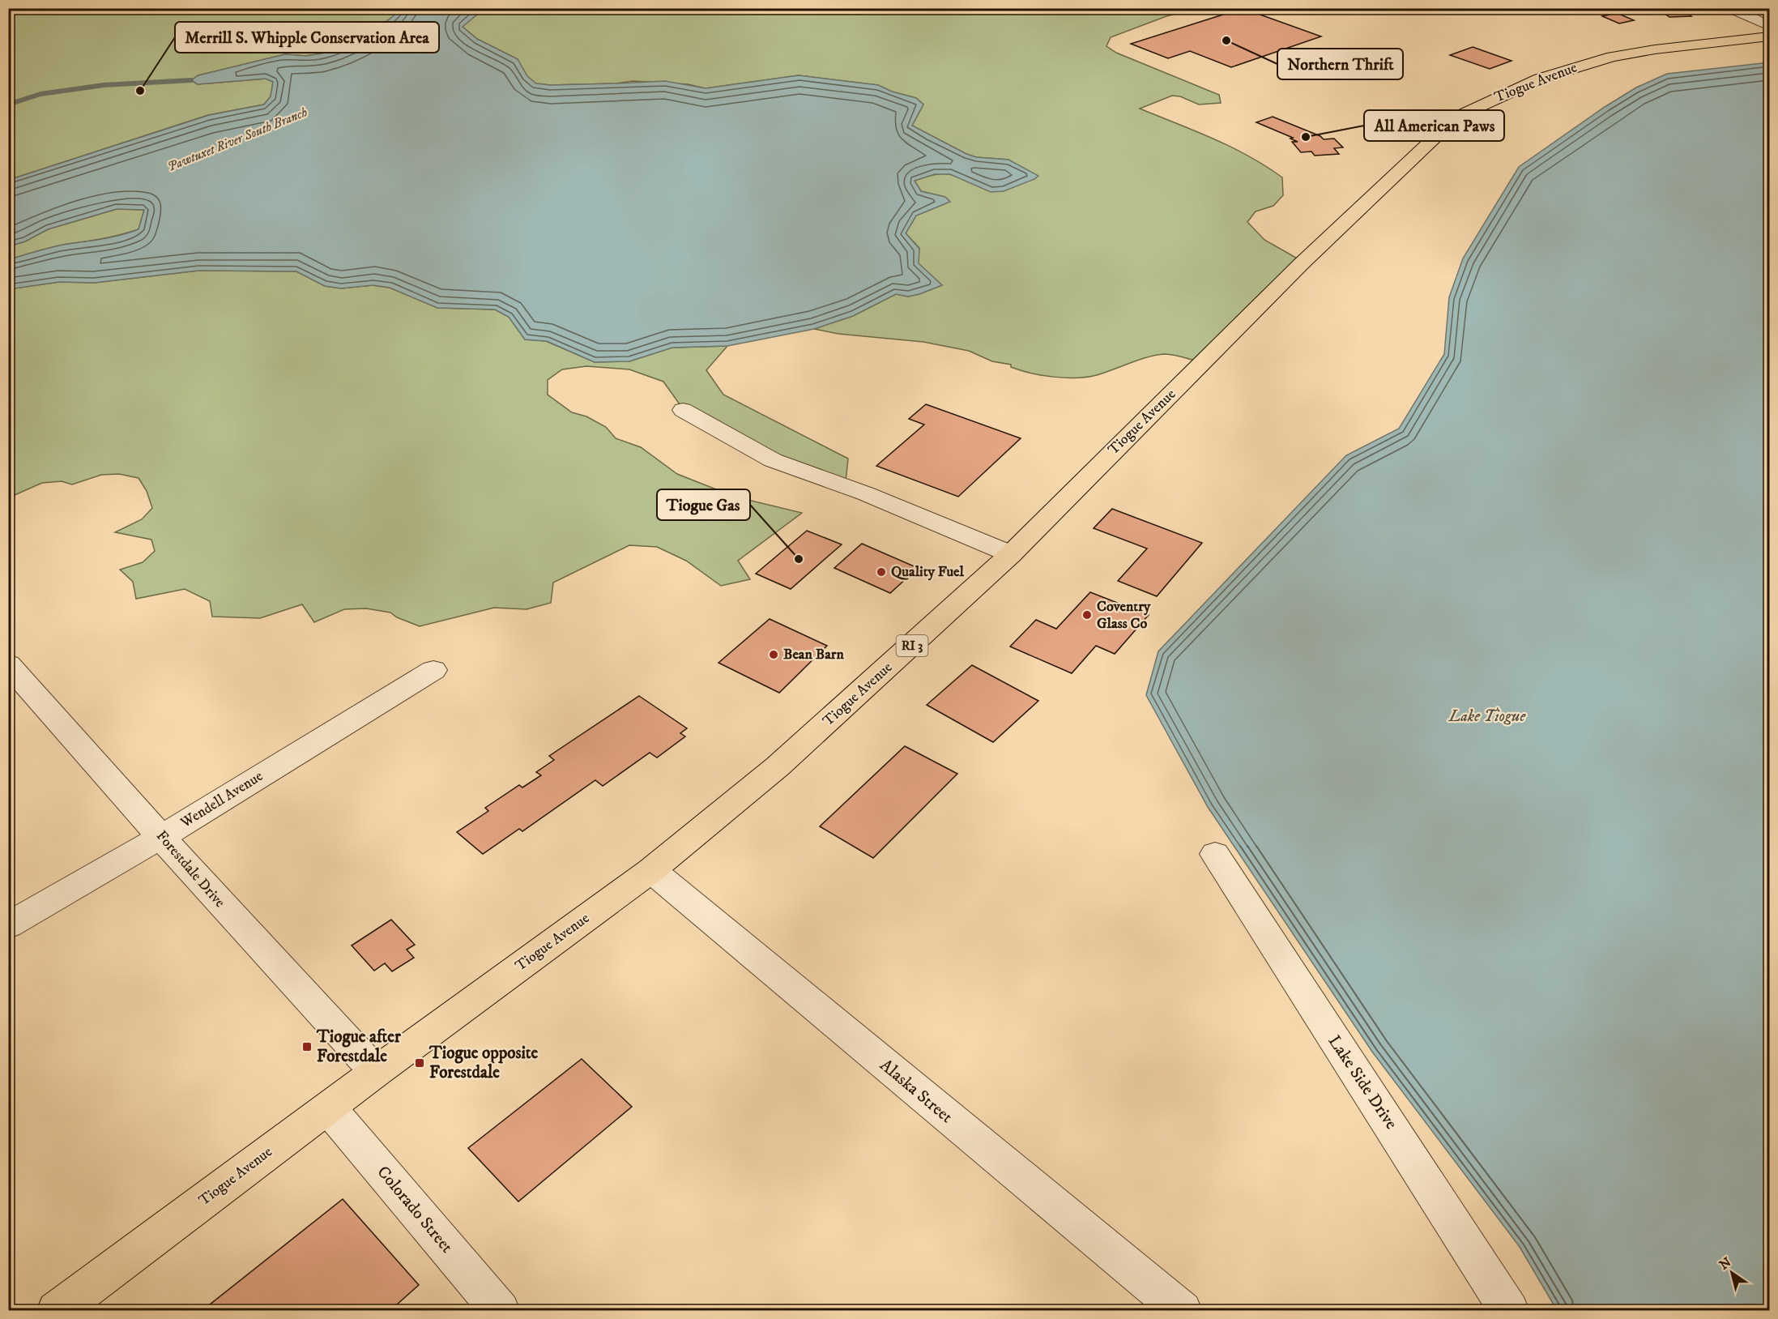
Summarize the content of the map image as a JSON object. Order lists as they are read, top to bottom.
{
  "streets": {
    "main road": ["Tiogue Avenue", "RI 3"],
    "street": [
      "Wendell Avenue",
      "Forestdale Drive",
      "Lake Side Drive",
      "Alaska Street",
      "Colorado Street"
    ]
  },
  "crossings": [
    ["Tiogue Avenue", "Forestdale Drive"],
    ["Tiogue Avenue", "Alaska Street"],
    ["Tiogue Avenue", "Colorado Street"],
    ["Wendell Avenue", "Forestdale Drive"]
  ],
  "water": ["Pawtuxet River South Branch", "Lake Tiogue"],
  "places": {
    "other": [
      "Northern Thrift",
      "Merrill S. Whipple Conservation Area",
      "All American Paws",
      "Tiogue Gas",
      "Quality Fuel",
      "Coventry Glass Co",
      "Bean Barn"
    ],
    "transit": ["Tiogue after Forestdale", "Tiogue opposite Forestdale"]
  },
  "north": "top left"
}
